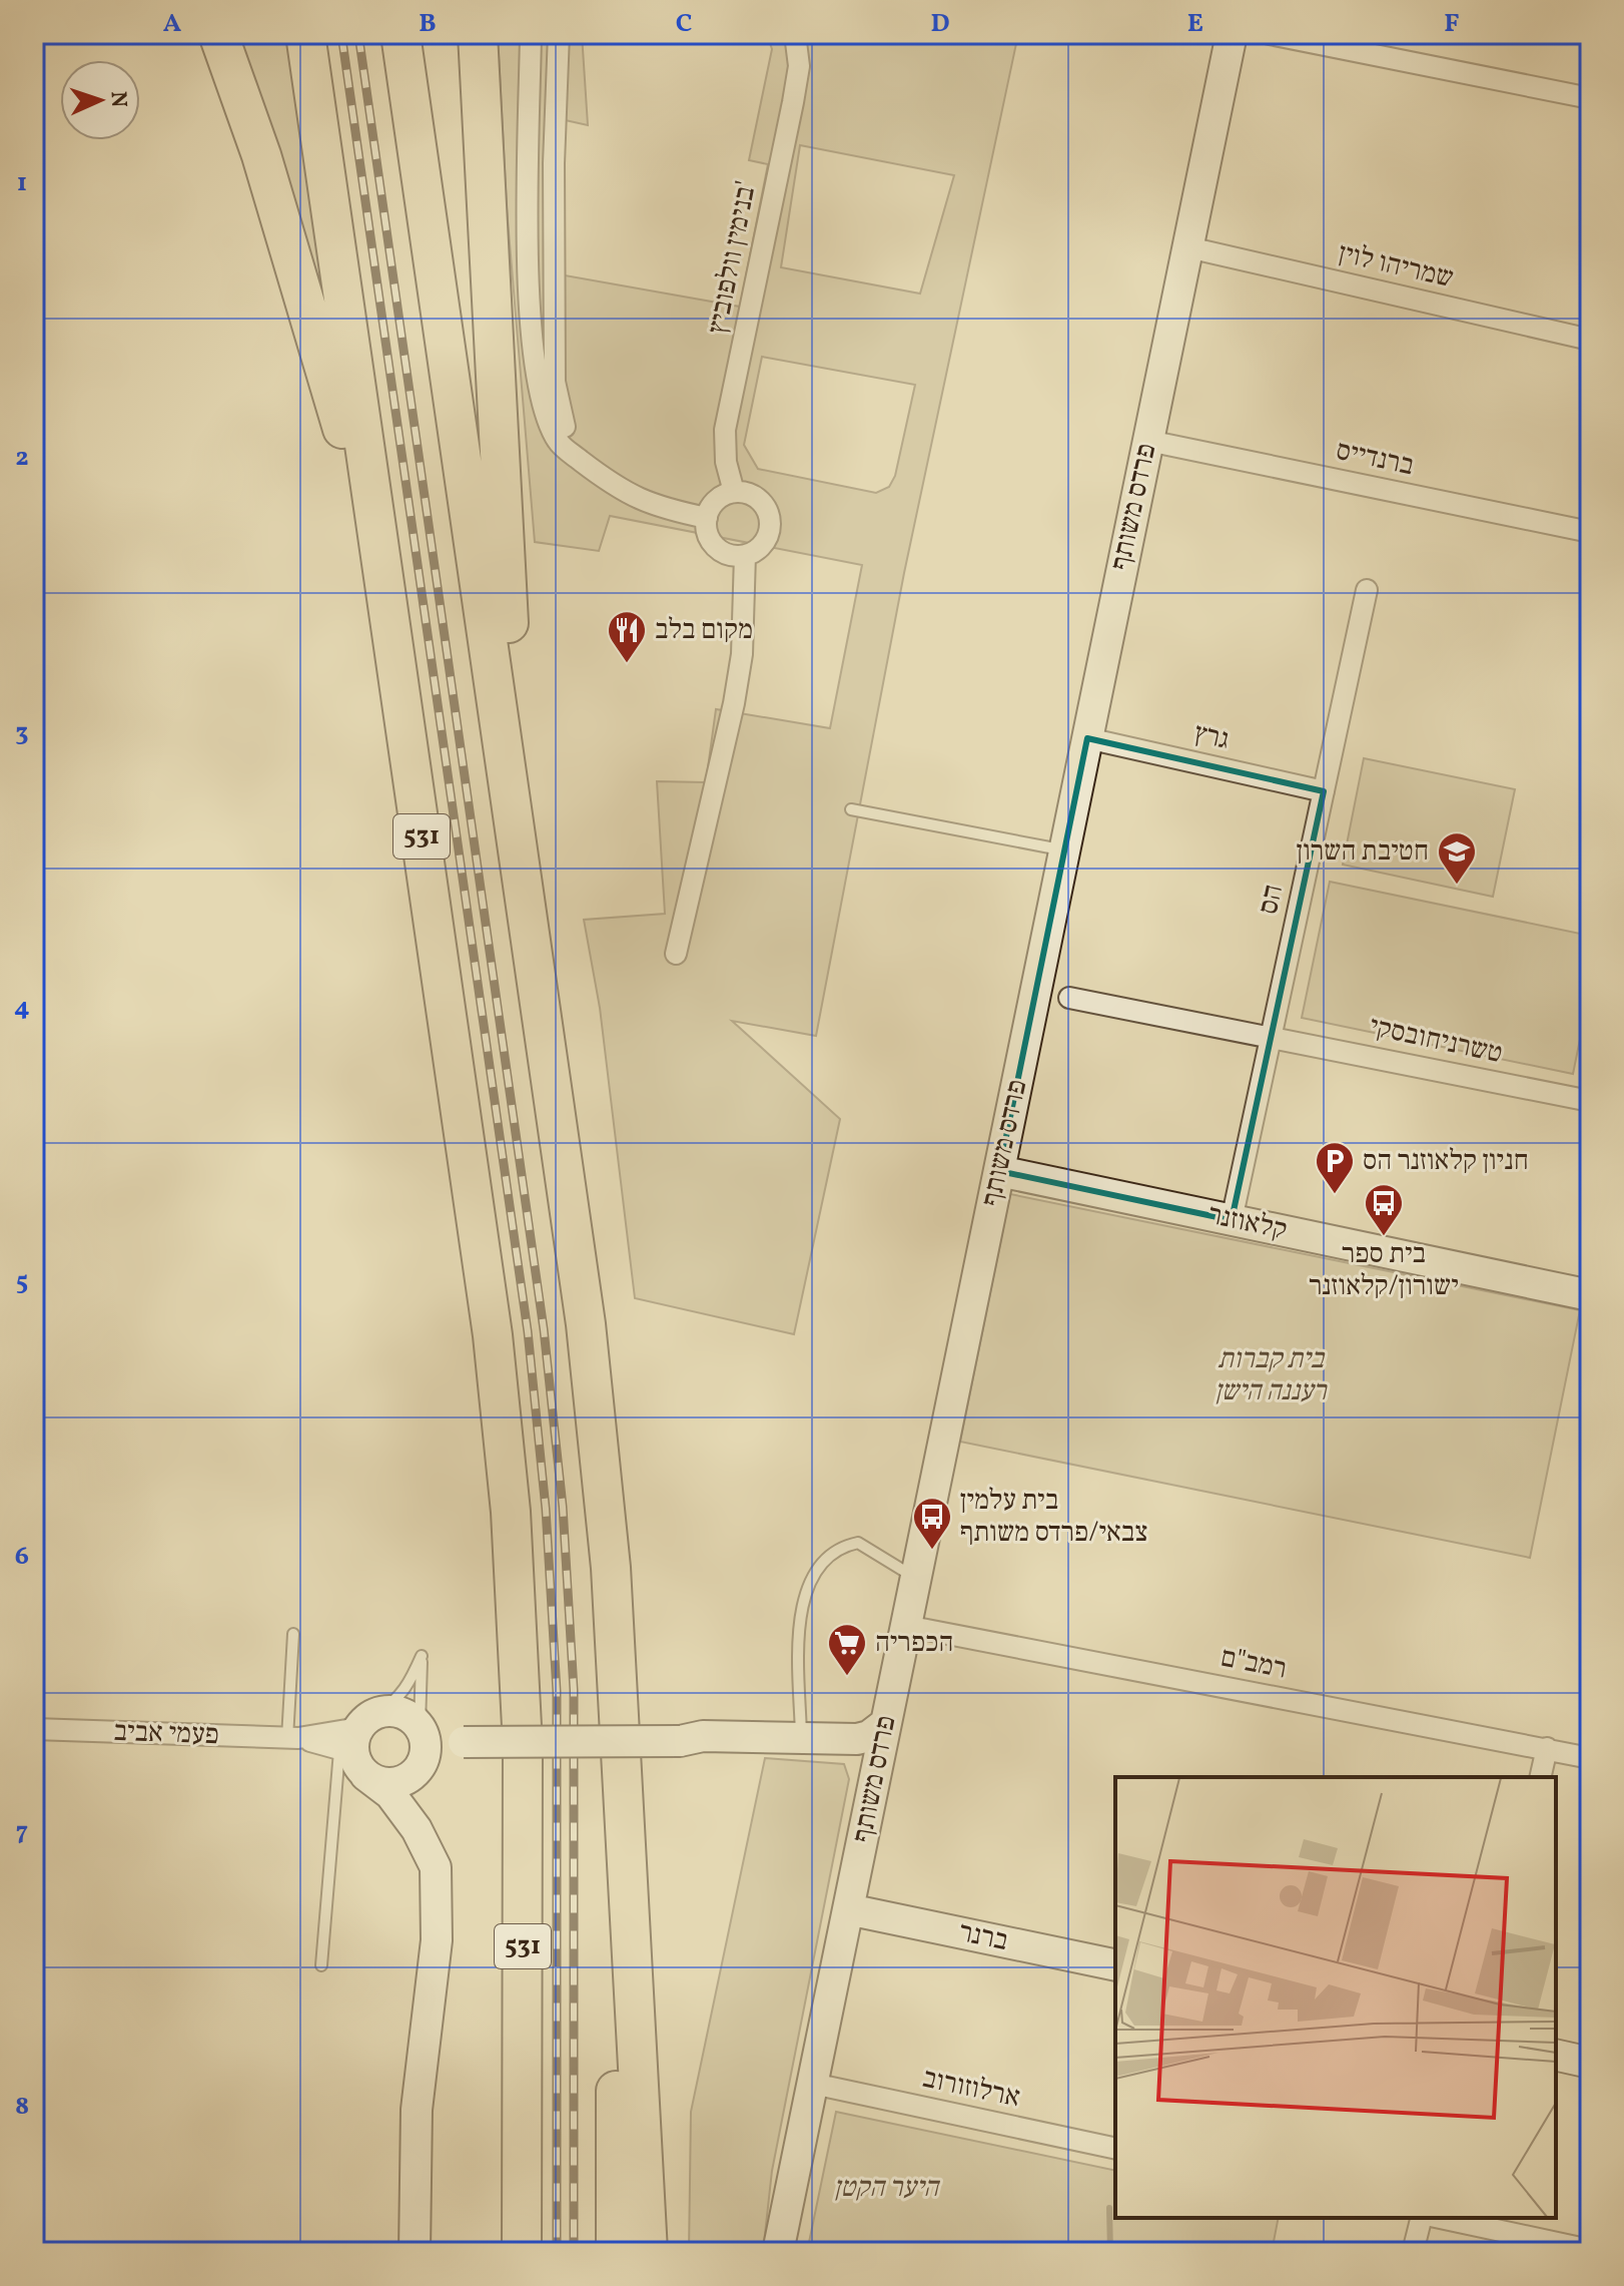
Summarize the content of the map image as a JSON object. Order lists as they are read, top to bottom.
{
  "streets": {
    "highway": ["531"],
    "street": [
      "בנימין וולפוביץ'",
      "שמריהו לוין",
      "ברנדייס",
      "פרדס משותף",
      "גרץ",
      "הס",
      "טשרניחובסקי",
      "קלאוזנר",
      "רמב\"ם",
      "פעמי אביב",
      "ברנר",
      "ארלוזורוב"
    ]
  },
  "crossings": [
    ["שמריהו לוין", "פרדס משותף"],
    ["ברנדייס", "פרדס משותף"],
    ["פרדס משותף", "גרץ"],
    ["פרדס משותף", "קלאוזנר"],
    ["פרדס משותף", "רמב\"ם"],
    ["פרדס משותף", "ברנר"],
    ["פרדס משותף", "ארלוזורוב"],
    ["גרץ", "הס"],
    ["הס", "טשרניחובסקי"],
    ["הס", "קלאוזנר"]
  ],
  "parks": ["בית קברות רעננה הישן", "היער הקטן"],
  "places": {
    "restaurant": ["מקום בלב"],
    "school or university": ["חטיבת השרון"],
    "parking": ["חניון קלאוזנר הס"],
    "bus stop": ["בית ספר ישורון/קלאוזנר", "בית עלמין צבאי/פרדס משותף"],
    "supermarket": ["הכפריה"]
  },
  "north": "right",
  "grid": {
    "columns": [
      "A",
      "B",
      "C",
      "D",
      "E",
      "F"
    ],
    "rows": [
      "1",
      "2",
      "3",
      "4",
      "5",
      "6",
      "7",
      "8"
    ]
  }
}
